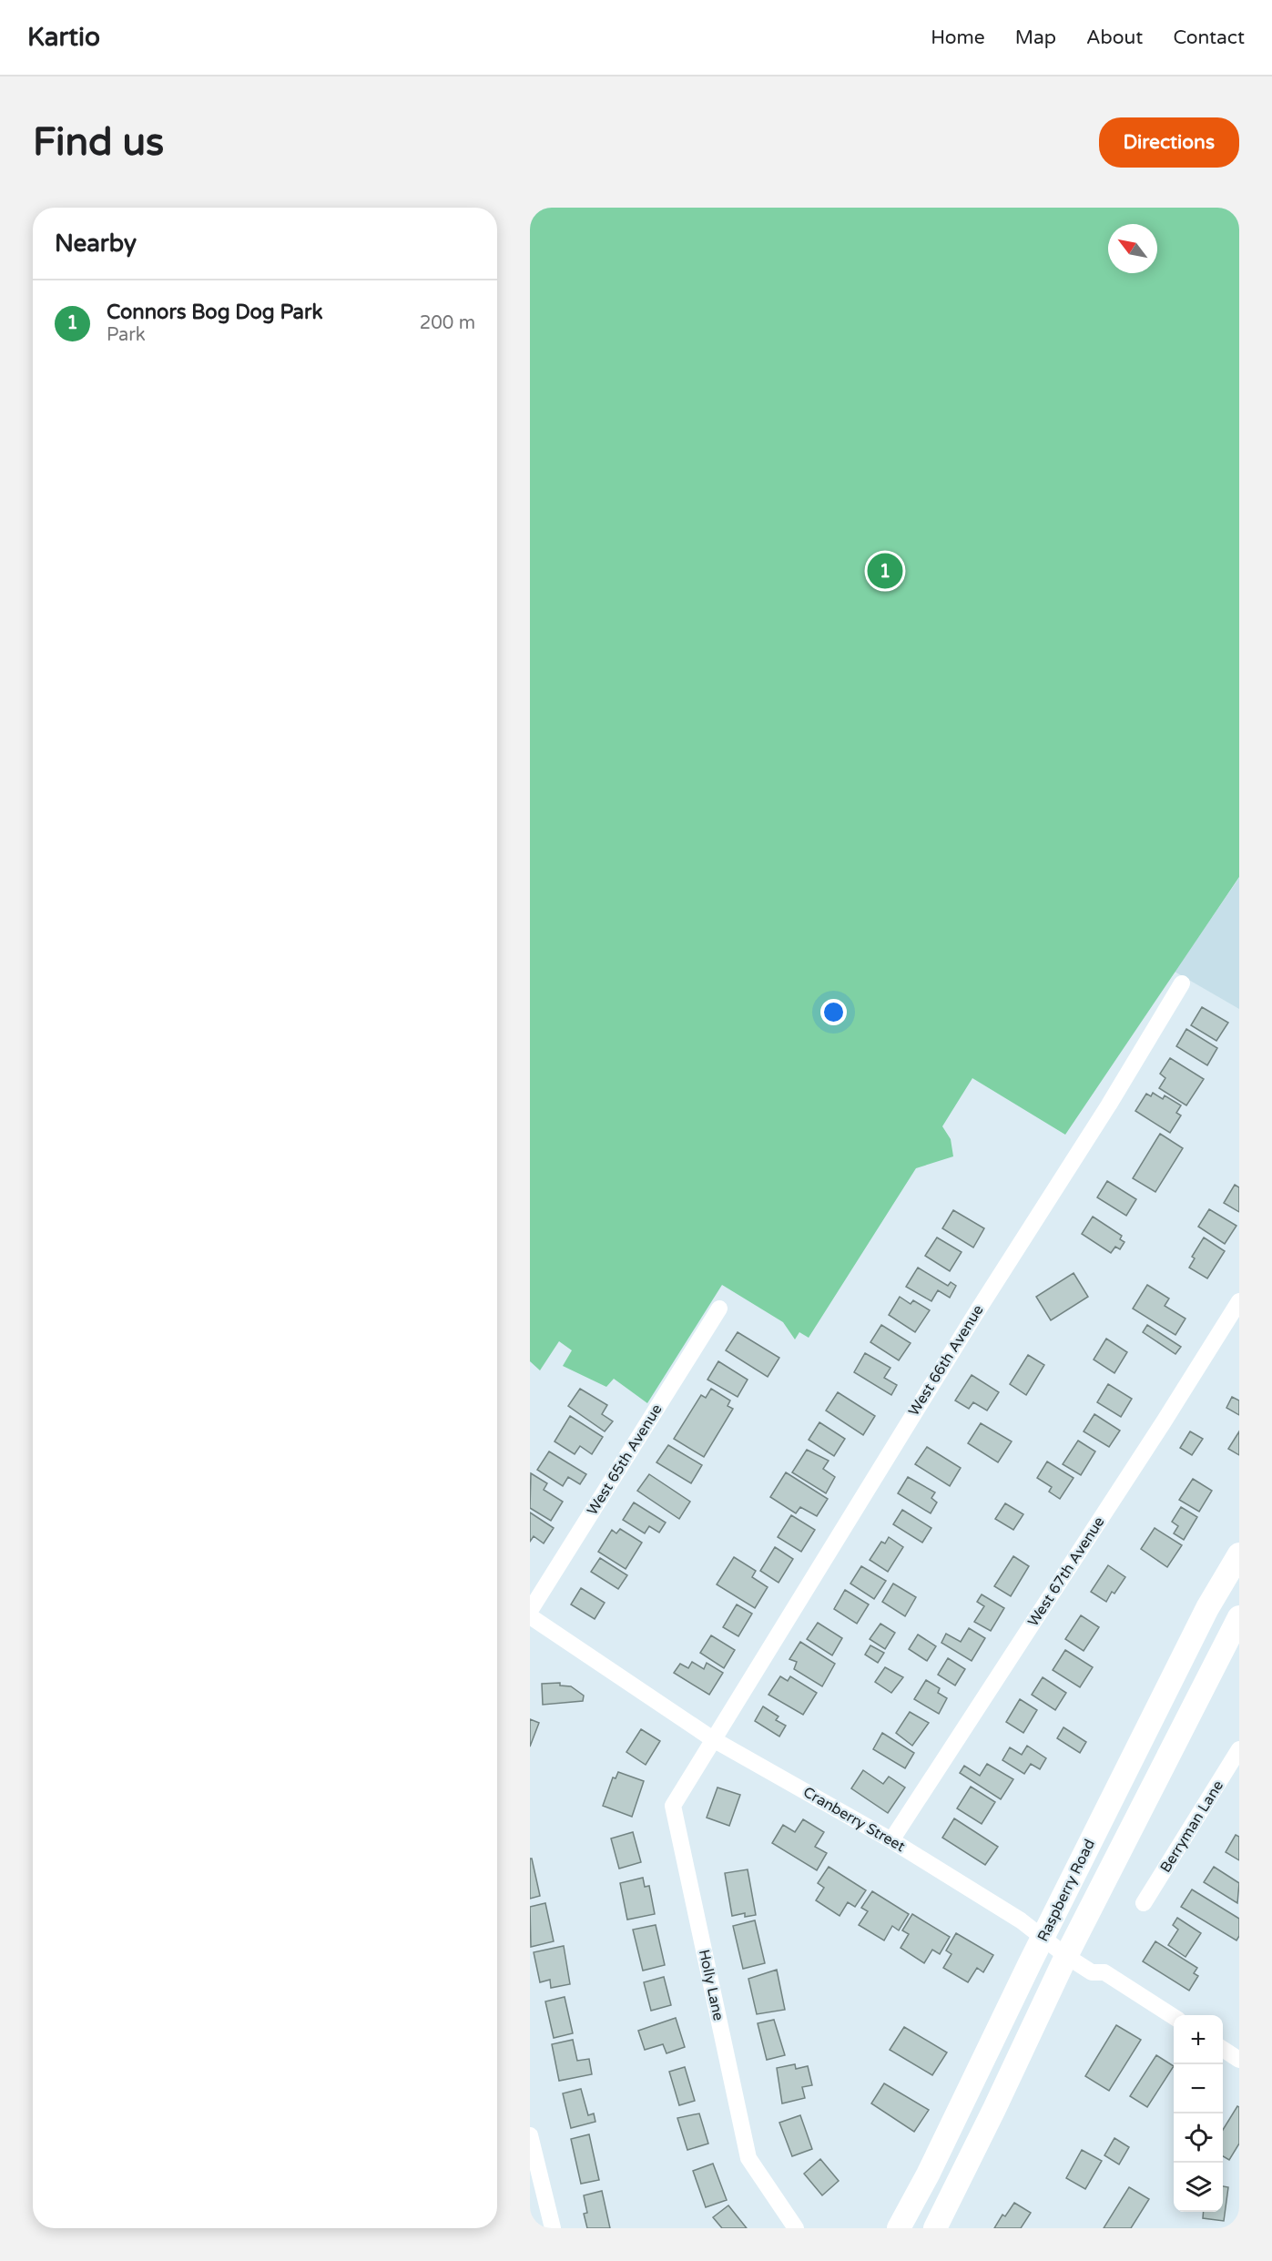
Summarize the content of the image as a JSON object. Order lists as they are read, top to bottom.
{
  "streets": {
    "main road": ["Raspberry Road"],
    "street": [
      "West 66th Avenue",
      "West 65th Avenue",
      "West 67th Avenue",
      "Cranberry Street",
      "Berryman Lane",
      "Holly Lane"
    ]
  },
  "crossings": [
    ["West 66th Avenue", "Cranberry Street"],
    ["West 66th Avenue", "Holly Lane"],
    ["West 67th Avenue", "Cranberry Street"],
    ["Cranberry Street", "Raspberry Road"],
    ["Cranberry Street", "Holly Lane"]
  ],
  "north": "top left",
  "page": {
    "header": "Kartio",
    "nav": [
      "Home",
      "Map",
      "About",
      "Contact"
    ],
    "buttons": "Directions",
    "title": "Find us",
    "heading": "Nearby",
    "list": [
      {
        "mark": "1",
        "name": "Connors Bog Dog Park",
        "note": "Park",
        "value": "200 m"
      }
    ],
    "pins": "1",
    "map_buttons": ["+", "−"]
  }
}
